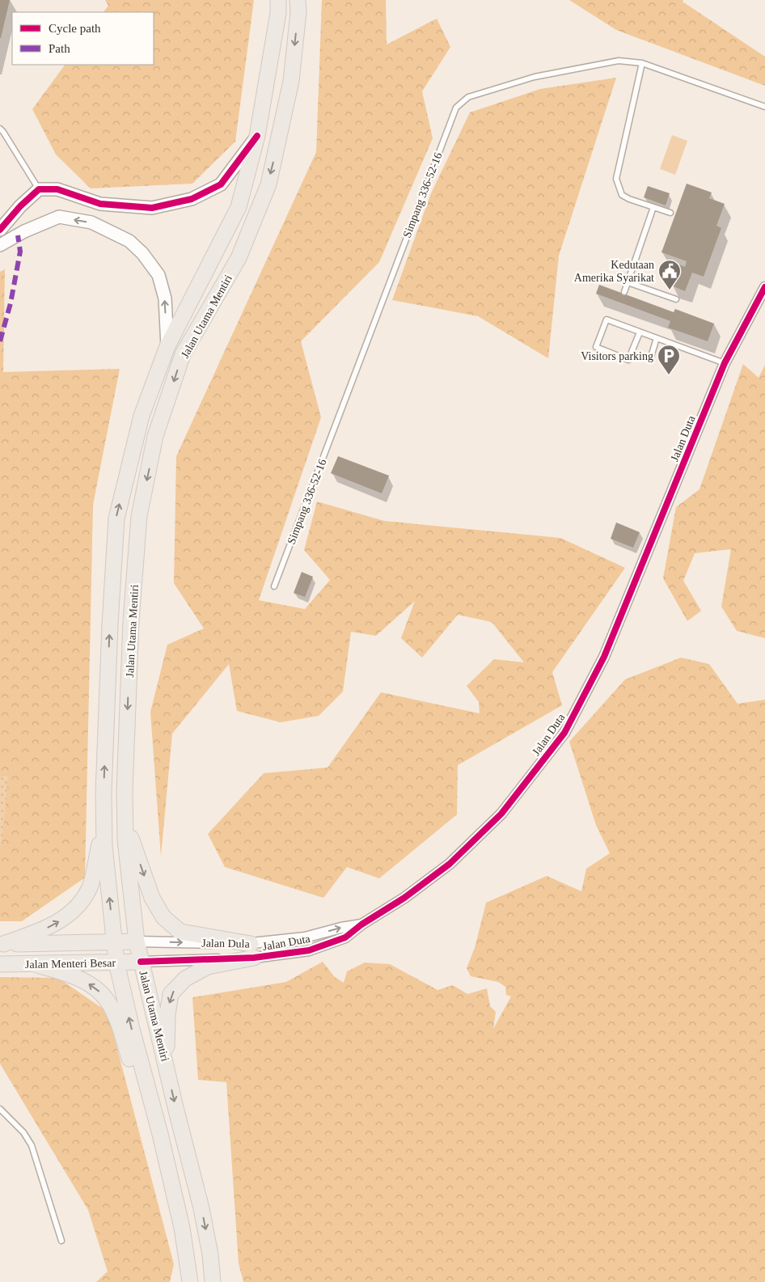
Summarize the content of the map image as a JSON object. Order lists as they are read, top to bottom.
{
  "streets": {
    "main road": ["Jalan Utama Mentiri", "Jalan Menteri Besar"],
    "street": ["Jalan Duta", "Jalan Dula"],
    "lane": ["Simpang 336-52-16"]
  },
  "crossings": [
    ["Jalan Utama Mentiri", "Jalan Duta"],
    ["Jalan Utama Mentiri", "Jalan Dula"],
    ["Jalan Utama Mentiri", "Jalan Menteri Besar"],
    ["Jalan Duta", "Jalan Dula"],
    ["Jalan Duta", "Jalan Menteri Besar"],
    ["Jalan Dula", "Jalan Menteri Besar"]
  ],
  "one_way": ["Jalan Dula"],
  "places": {
    "public building": ["Kedutaan Amerika Syarikat"],
    "parking": ["Visitors parking"]
  },
  "legend": ["Cycle path", "Path"]
}
